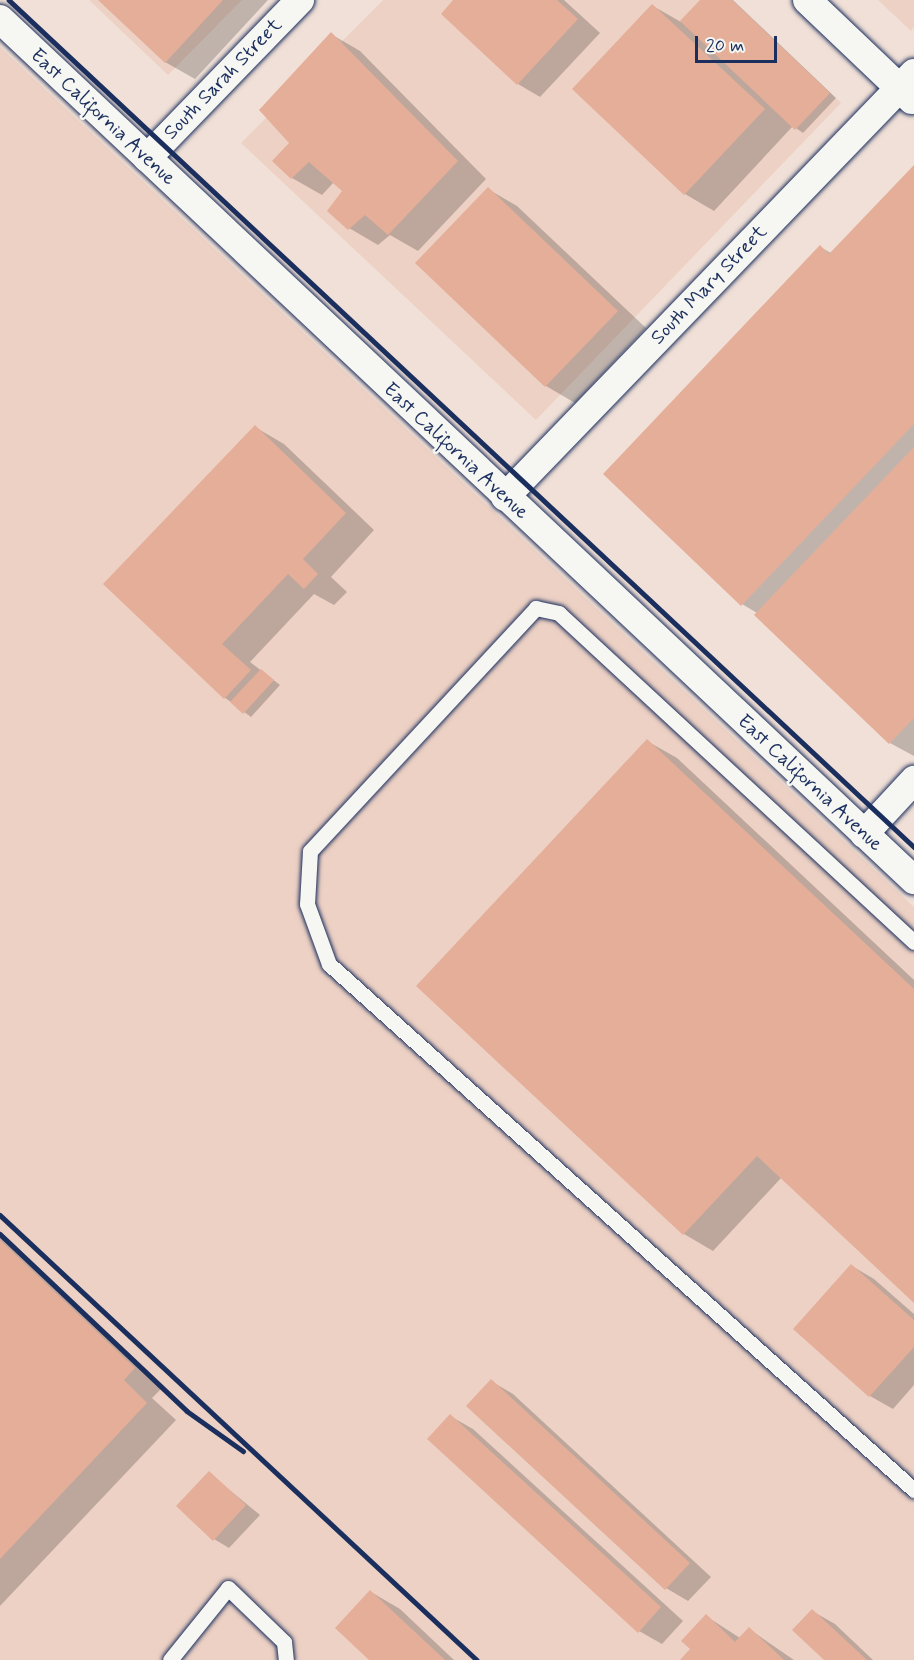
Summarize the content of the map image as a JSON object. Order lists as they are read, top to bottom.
{
  "streets": {
    "street": ["South Sarah Street", "East California Avenue", "South Mary Street"]
  },
  "crossings": [
    ["South Sarah Street", "East California Avenue"],
    ["East California Avenue", "South Mary Street"]
  ],
  "scale_bar": "20 m"
}
